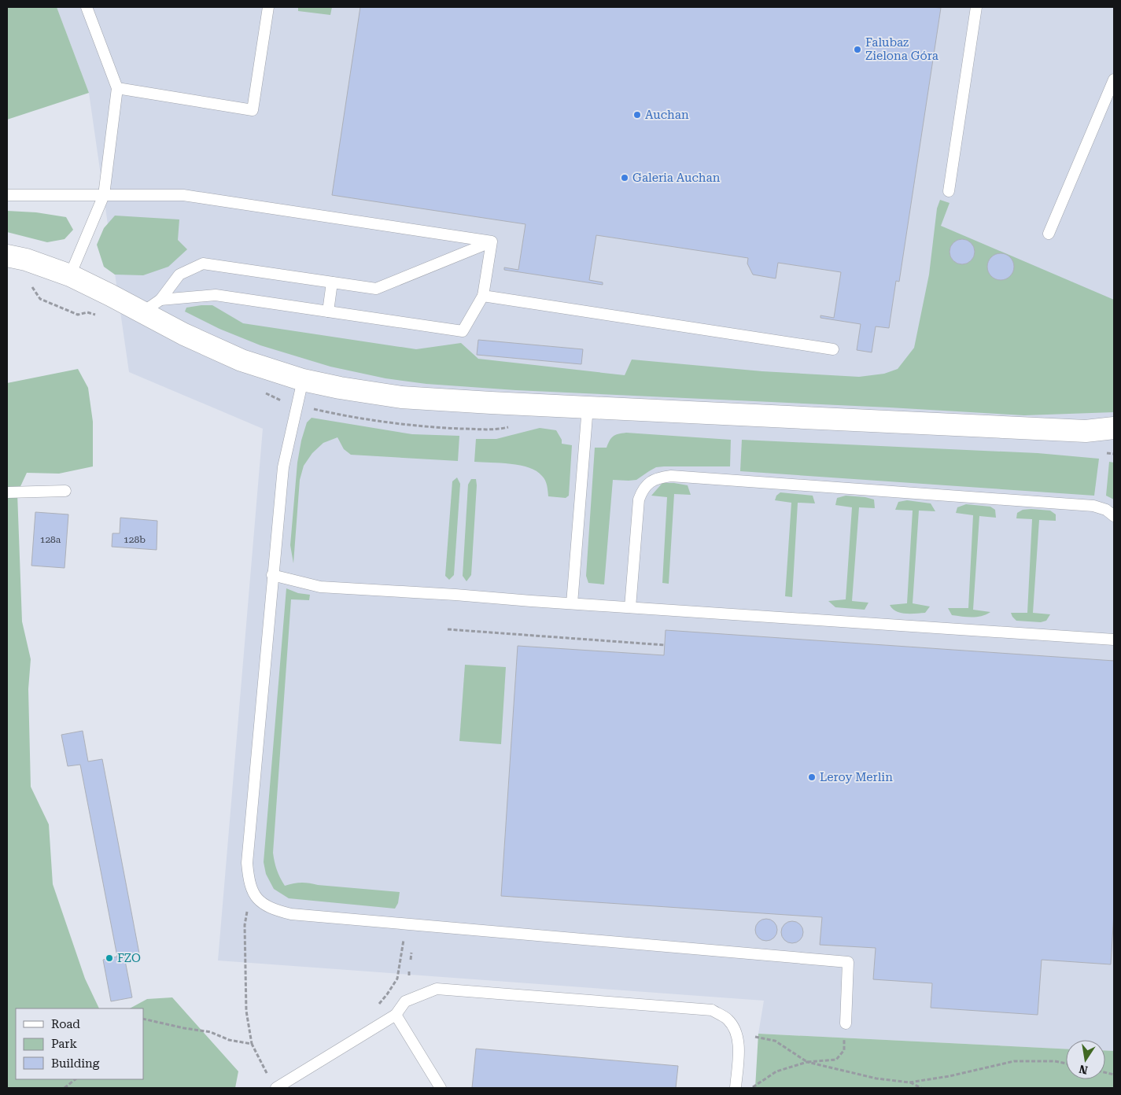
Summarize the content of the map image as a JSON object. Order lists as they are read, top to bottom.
{
  "places": [
    "Falubaz Zielona Góra",
    "Auchan",
    "Galeria Auchan",
    "Leroy Merlin",
    "FZO"
  ],
  "house_numbers": ["128a", "128b"],
  "legend": ["Road", "Park", "Building"],
  "north": "bottom"
}
